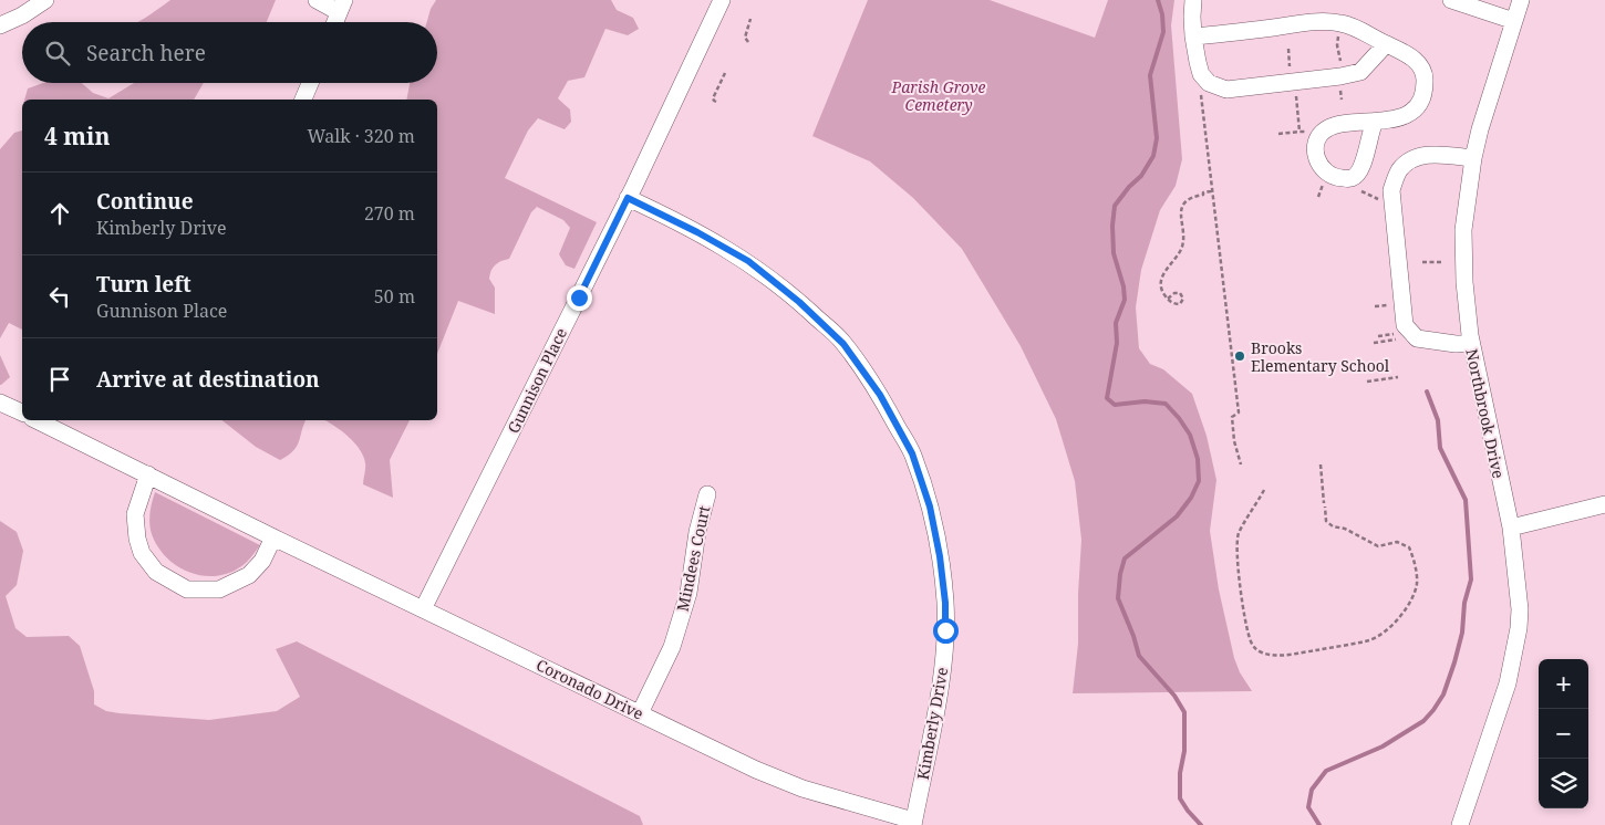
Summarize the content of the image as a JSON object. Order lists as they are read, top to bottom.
{
  "streets": {
    "street": [
      "Gunnison Place",
      "Northbrook Drive",
      "Mindees Court",
      "Coronado Drive",
      "Kimberly Drive"
    ]
  },
  "crossings": [
    ["Gunnison Place", "Coronado Drive"],
    ["Gunnison Place", "Kimberly Drive"],
    ["Mindees Court", "Coronado Drive"],
    ["Coronado Drive", "Kimberly Drive"]
  ],
  "parks": ["Parish Grove Cemetery"],
  "places": ["Brooks Elementary School"],
  "page": {
    "search": "Search here",
    "heading": ["4 min", "Walk · 320 m"],
    "list": [
      ["Continue", "Kimberly Drive", "270 m"],
      ["Turn left", "Gunnison Place", "50 m"],
      "Arrive at destination"
    ],
    "map_buttons": ["+", "−"]
  }
}
